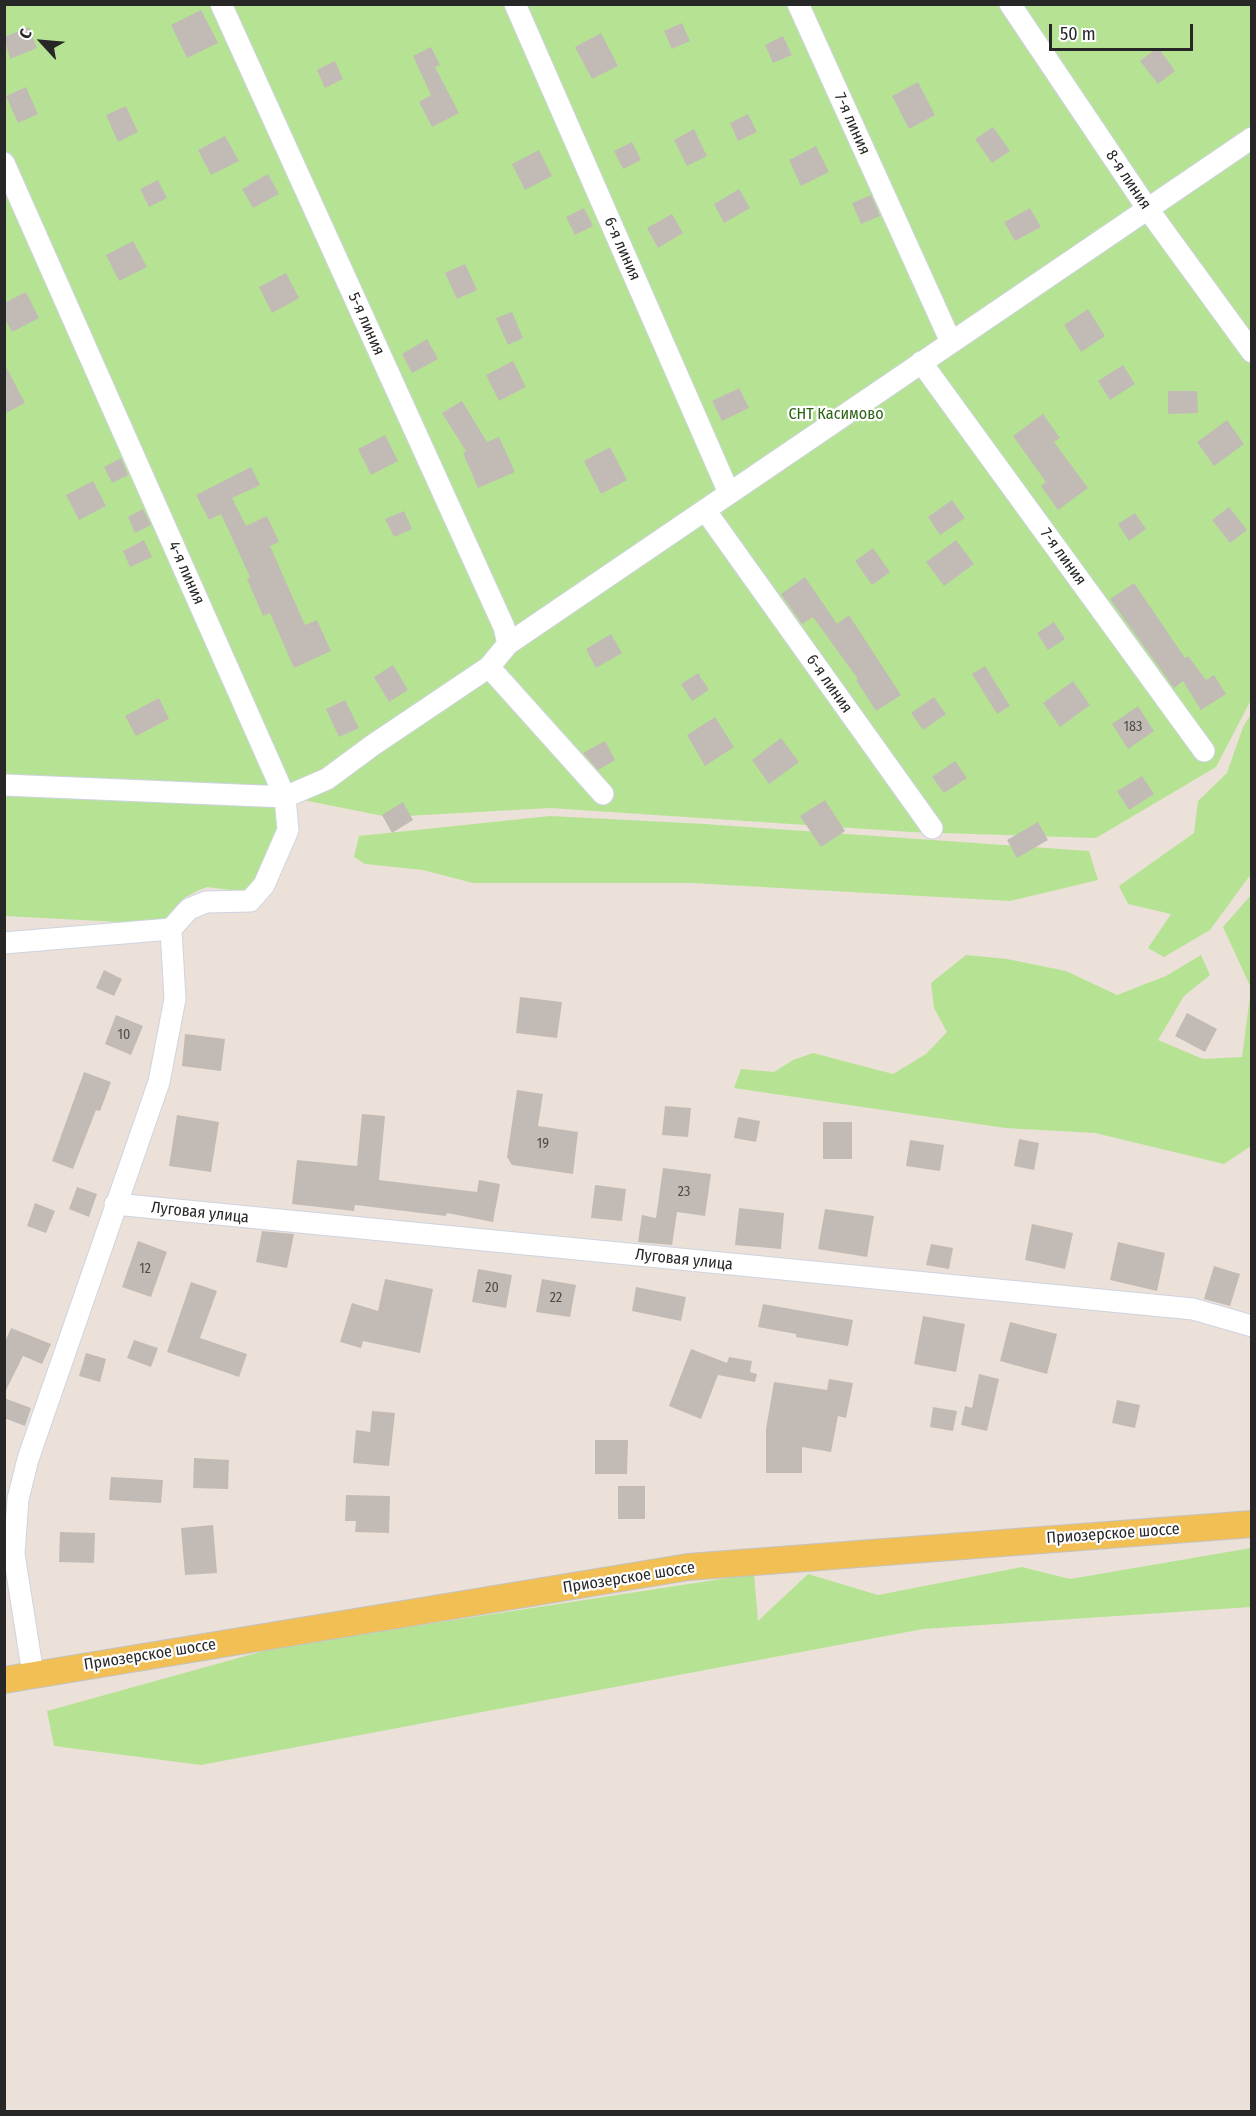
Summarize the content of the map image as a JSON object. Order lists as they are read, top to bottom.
{
  "streets": {
    "main road": ["Приозерское шоссе"],
    "street": [
      "7-я линия",
      "8-я линия",
      "6-я линия",
      "5-я линия",
      "4-я линия",
      "Луговая улица"
    ]
  },
  "parks": ["СНТ Касимово"],
  "house_numbers": [
    "183",
    "10",
    "19",
    "23",
    "12",
    "20",
    "22"
  ],
  "scale_bar": "50 m",
  "north": "top left"
}
